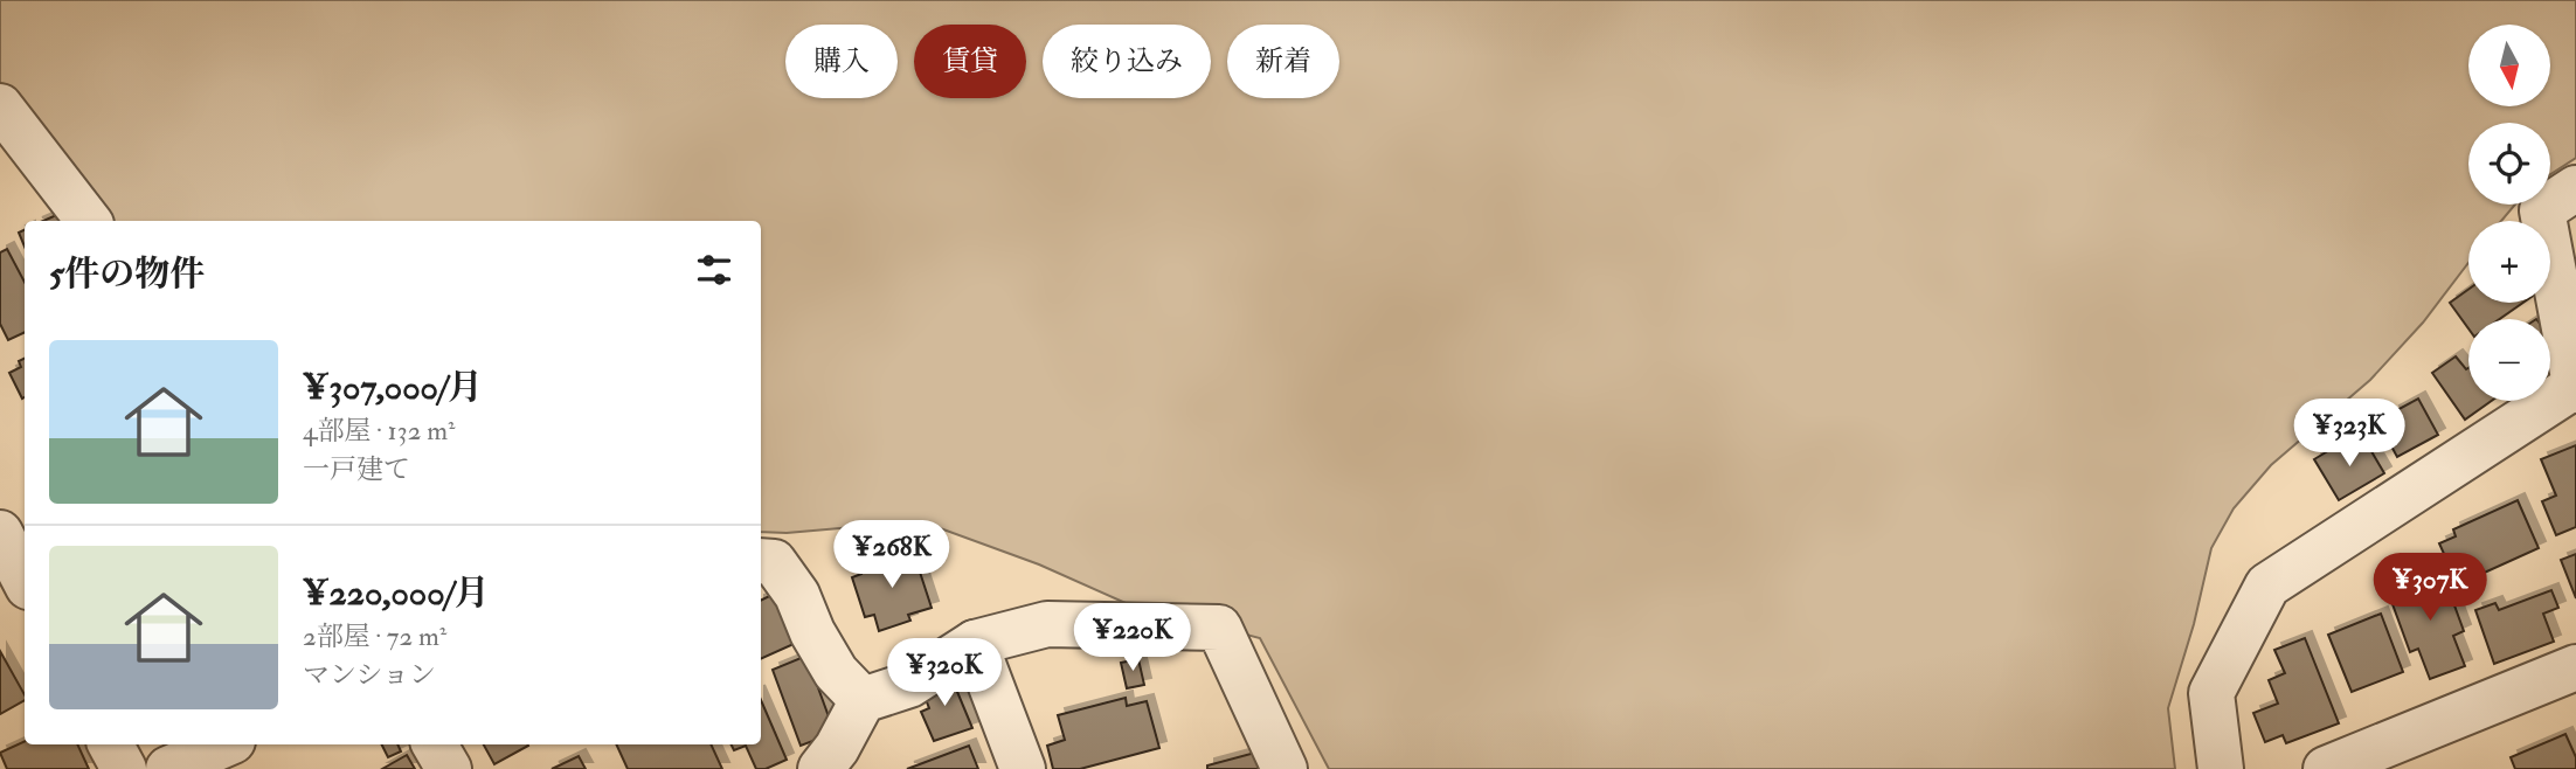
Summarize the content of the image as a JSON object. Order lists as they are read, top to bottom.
{
  "north": "bottom",
  "page": {
    "map_buttons": ["+", "−"],
    "chip": [
      "購入",
      "賃貸",
      "絞り込み",
      "新着"
    ],
    "heading": "5件の物件",
    "list": [
      {
        "name": "¥307,000/月",
        "note": "4部屋 · 132 m² · 一戸建て"
      },
      {
        "name": "¥220,000/月",
        "note": "2部屋 · 72 m² · マンション"
      }
    ],
    "price": [
      "¥323K",
      "¥268K",
      "¥307K",
      "¥220K",
      "¥320K"
    ]
  }
}
